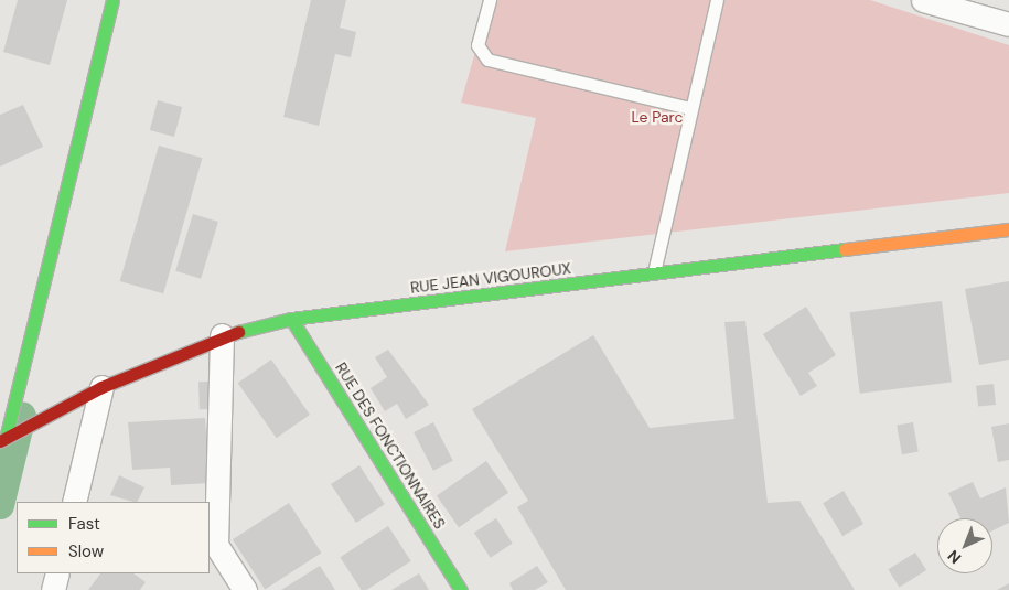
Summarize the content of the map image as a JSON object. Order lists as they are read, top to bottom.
{
  "streets": {
    "street": ["RUE JEAN VIGOUROUX", "RUE DES FONCTIONNAIRES"]
  },
  "crossings": [
    ["RUE JEAN VIGOUROUX", "RUE DES FONCTIONNAIRES"]
  ],
  "parks": ["Le Parc"],
  "legend": ["Fast", "Slow"],
  "north": "bottom left"
}
